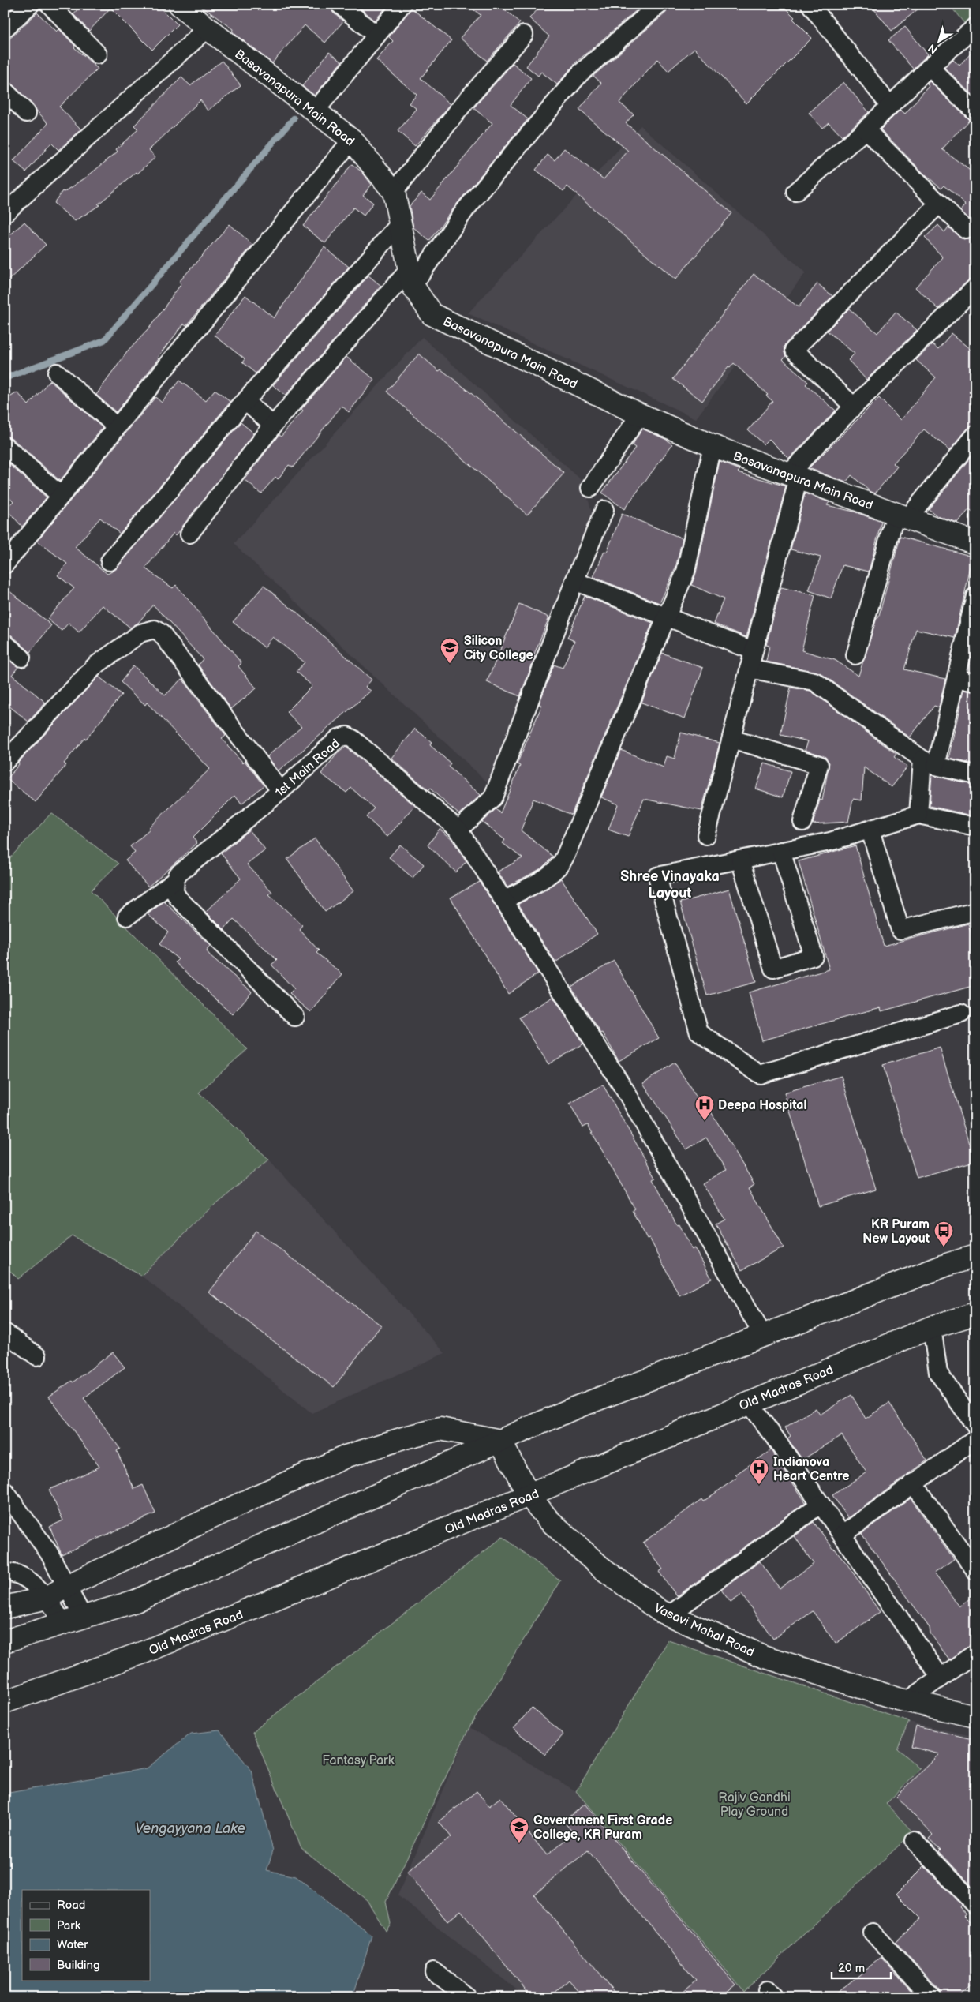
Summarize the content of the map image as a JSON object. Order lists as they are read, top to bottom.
{
  "streets": {
    "main road": ["Basavanapura Main Road", "Old Madras Road", "Vasavi Mahal Road"],
    "street": ["1st Main Road"]
  },
  "crossings": [
    ["Old Madras Road", "Vasavi Mahal Road"]
  ],
  "districts": ["Shree Vinayaka Layout"],
  "water": ["Vengayyana Lake"],
  "parks": ["Fantasy Park", "Rajiv Gandhi Play Ground"],
  "places": {
    "school or university": ["Silicon City College", "Government First Grade College, KR Puram"],
    "hospital": ["Deepa Hospital", "Indianova Heart Centre"],
    "bus stop": ["KR Puram New Layout"]
  },
  "legend": [
    "Road",
    "Park",
    "Water",
    "Building"
  ],
  "scale_bar": "20 m",
  "north": "bottom left"
}
